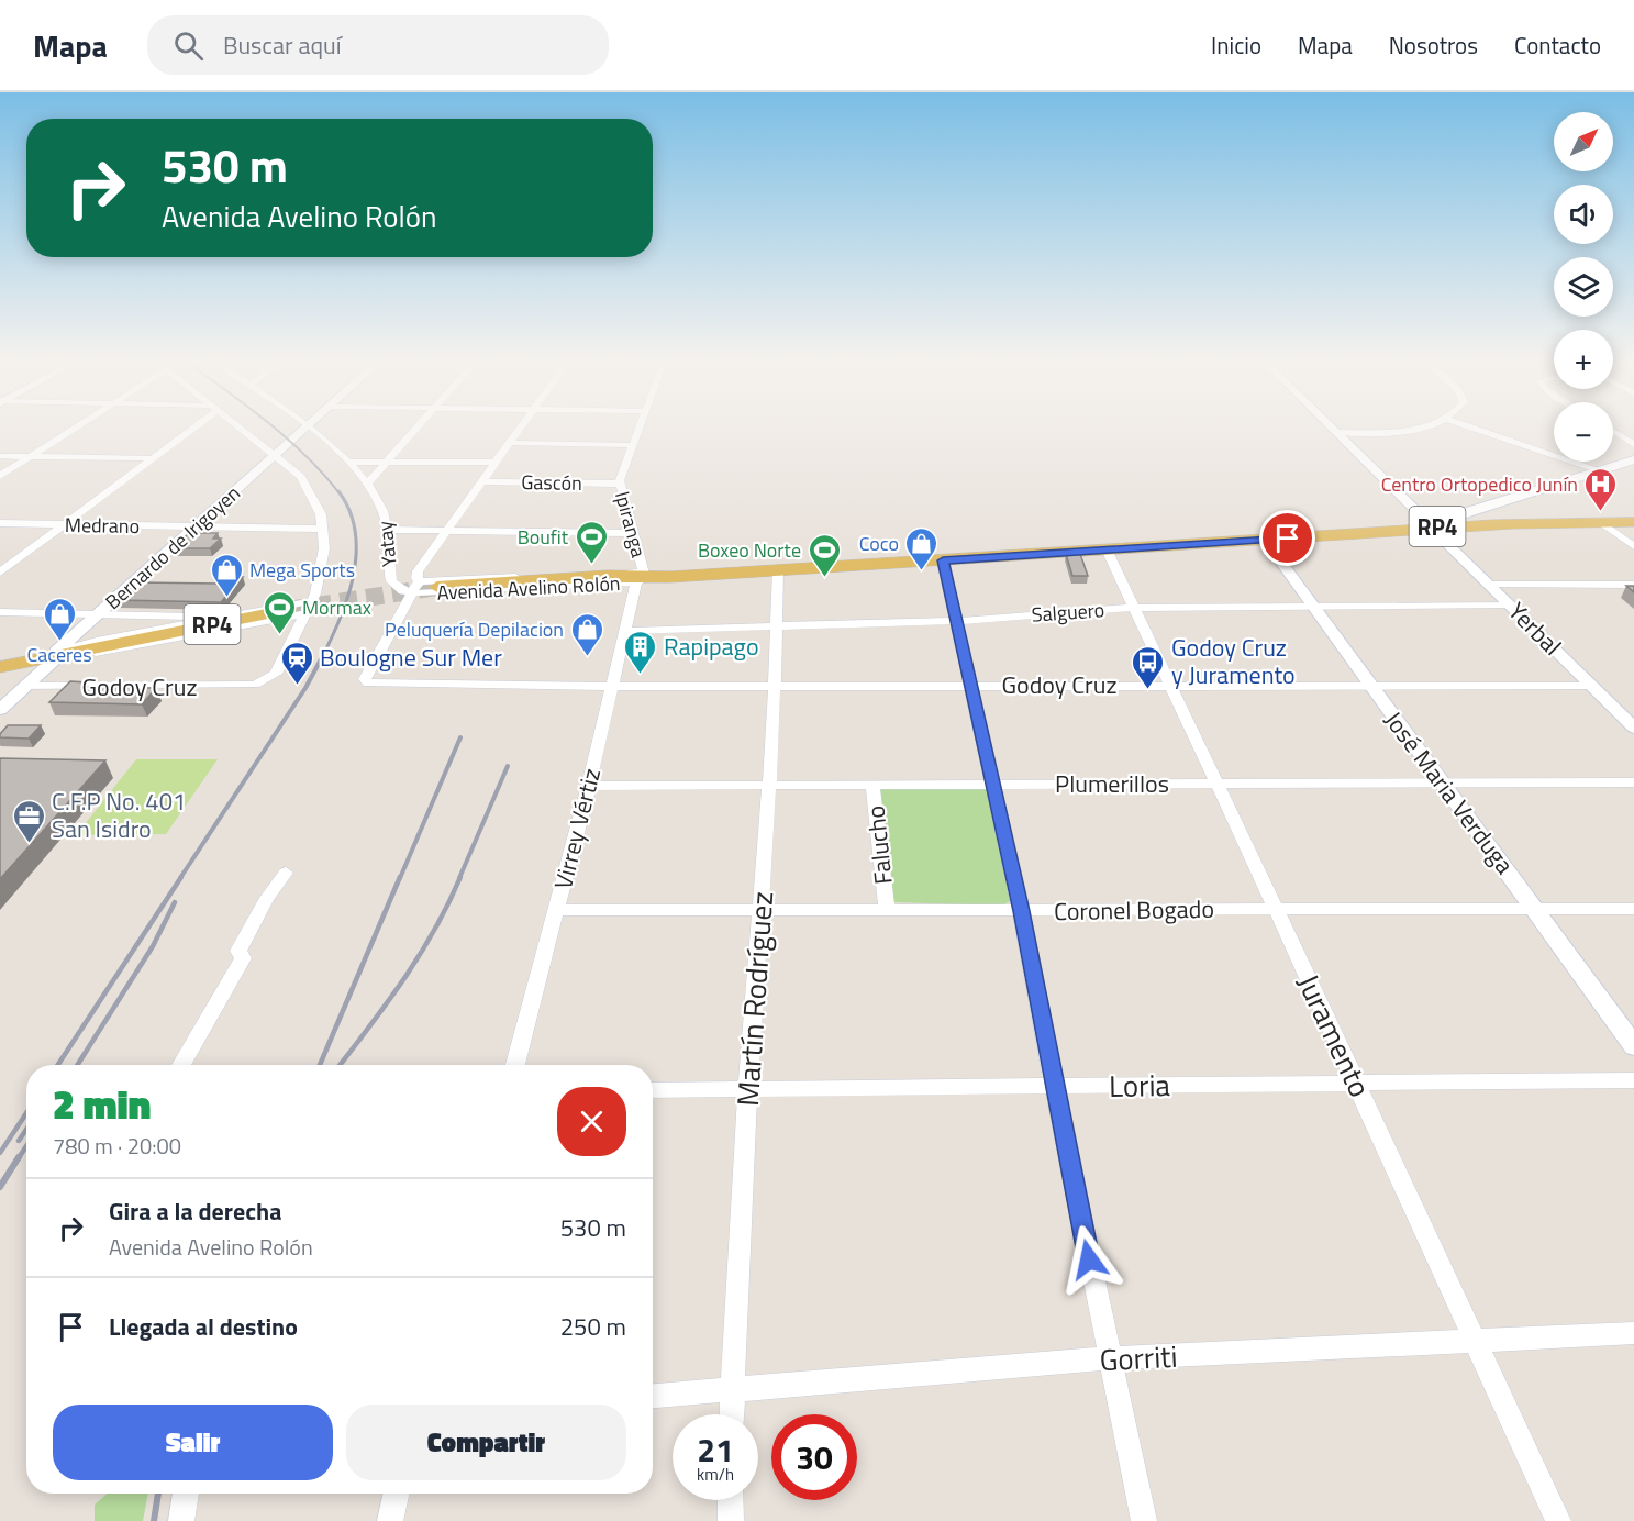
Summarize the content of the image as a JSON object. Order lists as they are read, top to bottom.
{
  "streets": {
    "main road": ["RP4", "Avenida Avelino Rolón"],
    "street": [
      "Gascón",
      "Ipiranga",
      "Medrano",
      "Yatay",
      "Bernardo de Irigoyen",
      "Salguero",
      "Yerbal",
      "Godoy Cruz",
      "Plumerillos",
      "José Maria Verduga",
      "Virrey Vértiz",
      "Falucho",
      "Coronel Bogado",
      "Martín Rodríguez",
      "Juramento",
      "Loria",
      "Gorriti"
    ]
  },
  "crossings": [
    ["Gascón", "Ipiranga"],
    ["Gascón", "Yatay"],
    ["Ipiranga", "Avenida Avelino Rolón"],
    ["Ipiranga", "Virrey Vértiz"],
    ["Medrano", "Bernardo de Irigoyen"],
    ["RP4", "Bernardo de Irigoyen"],
    ["RP4", "Godoy Cruz"],
    ["Yatay", "Avenida Avelino Rolón"],
    ["Yatay", "Godoy Cruz"],
    ["Bernardo de Irigoyen", "Godoy Cruz"],
    ["Avenida Avelino Rolón", "Yerbal"],
    ["Avenida Avelino Rolón", "Godoy Cruz"],
    ["Avenida Avelino Rolón", "José Maria Verduga"],
    ["Avenida Avelino Rolón", "Virrey Vértiz"],
    ["Avenida Avelino Rolón", "Martín Rodríguez"],
    ["Avenida Avelino Rolón", "Juramento"],
    ["Salguero", "Yerbal"],
    ["Salguero", "José Maria Verduga"],
    ["Salguero", "Virrey Vértiz"],
    ["Salguero", "Martín Rodríguez"],
    ["Salguero", "Juramento"],
    ["Yerbal", "Godoy Cruz"],
    ["Godoy Cruz", "José Maria Verduga"],
    ["Godoy Cruz", "Virrey Vértiz"],
    ["Godoy Cruz", "Martín Rodríguez"],
    ["Godoy Cruz", "Juramento"],
    ["Plumerillos", "José Maria Verduga"],
    ["Plumerillos", "Virrey Vértiz"],
    ["Plumerillos", "Falucho"],
    ["Plumerillos", "Martín Rodríguez"],
    ["Plumerillos", "Juramento"],
    ["José Maria Verduga", "Coronel Bogado"],
    ["Virrey Vértiz", "Coronel Bogado"],
    ["Falucho", "Coronel Bogado"],
    ["Coronel Bogado", "Martín Rodríguez"],
    ["Coronel Bogado", "Juramento"],
    ["Martín Rodríguez", "Loria"],
    ["Martín Rodríguez", "Gorriti"],
    ["Juramento", "Loria"],
    ["Juramento", "Gorriti"]
  ],
  "places": {
    "hospital": ["Centro Ortopedico Junín"],
    "sports": ["Boufit", "Boxeo Norte", "Mormax"],
    "shop": [
      "Coco",
      "Mega Sports",
      "Caceres",
      "Peluquería Depilacion"
    ],
    "building": ["Rapipago"],
    "station": ["Boulogne Sur Mer"],
    "bus stop": ["Godoy Cruz y Juramento"],
    "office": ["C.F.P No. 401 San Isidro"]
  },
  "north": "top right",
  "page": {
    "header": "Mapa",
    "search": "Buscar aquí",
    "nav": [
      "Inicio",
      "Mapa",
      "Nosotros",
      "Contacto"
    ],
    "map_buttons": ["+", "−"],
    "turn": ["530 m", "Avenida Avelino Rolón"],
    "heading": ["2 min", "780 m · 20:00"],
    "list": [
      {
        "name": "Gira a la derecha",
        "note": "Avenida Avelino Rolón",
        "value": "530 m"
      },
      {
        "name": "Llegada al destino",
        "value": "250 m"
      }
    ],
    "buttons": ["Salir", "Compartir"],
    "speed": "21 km/h",
    "limit": "30"
  }
}
